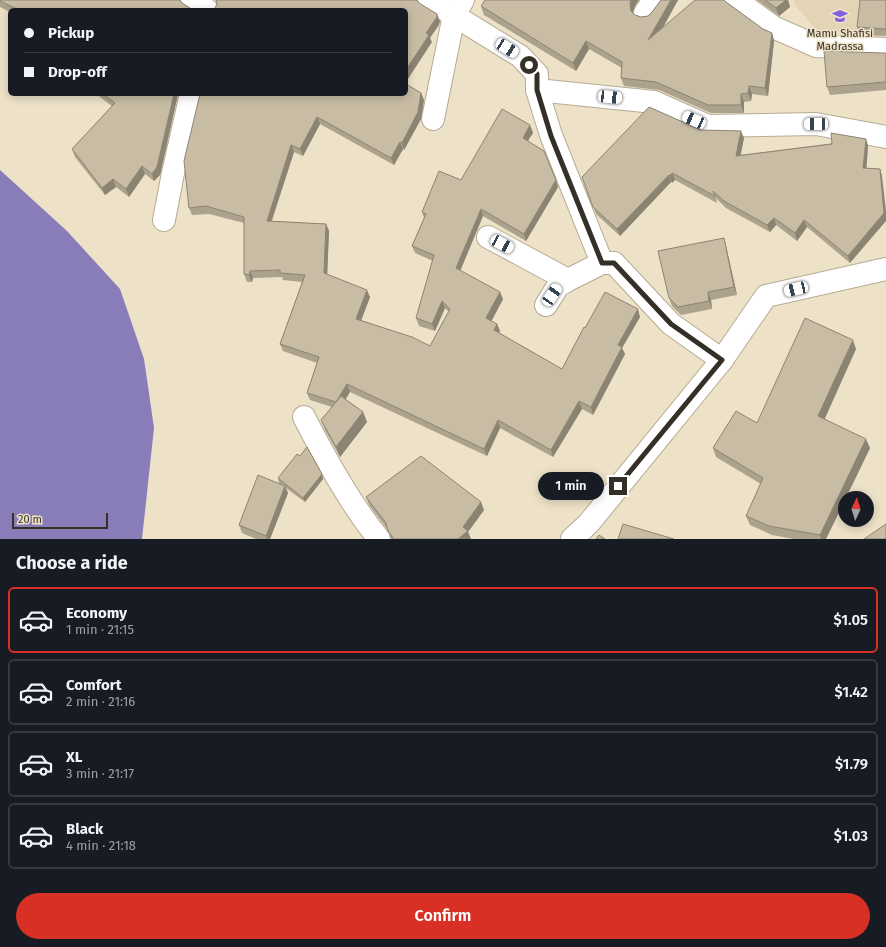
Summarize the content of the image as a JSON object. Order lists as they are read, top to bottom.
{
  "places": {
    "school or university": ["Mamu Shafisi Madrassa"]
  },
  "scale_bar": "20 m",
  "north": "top",
  "page": {
    "banner": ["Pickup", "Drop-off"],
    "bubble": "1 min",
    "scale": "20 m",
    "heading": "Choose a ride",
    "list": [
      {
        "name": "Economy",
        "note": "1 min · 21:15",
        "value": "$1.05"
      },
      {
        "name": "Comfort",
        "note": "2 min · 21:16",
        "value": "$1.42"
      },
      {
        "name": "XL",
        "note": "3 min · 21:17",
        "value": "$1.79"
      },
      {
        "name": "Black",
        "note": "4 min · 21:18",
        "value": "$1.03"
      }
    ],
    "buttons": "Confirm"
  }
}
